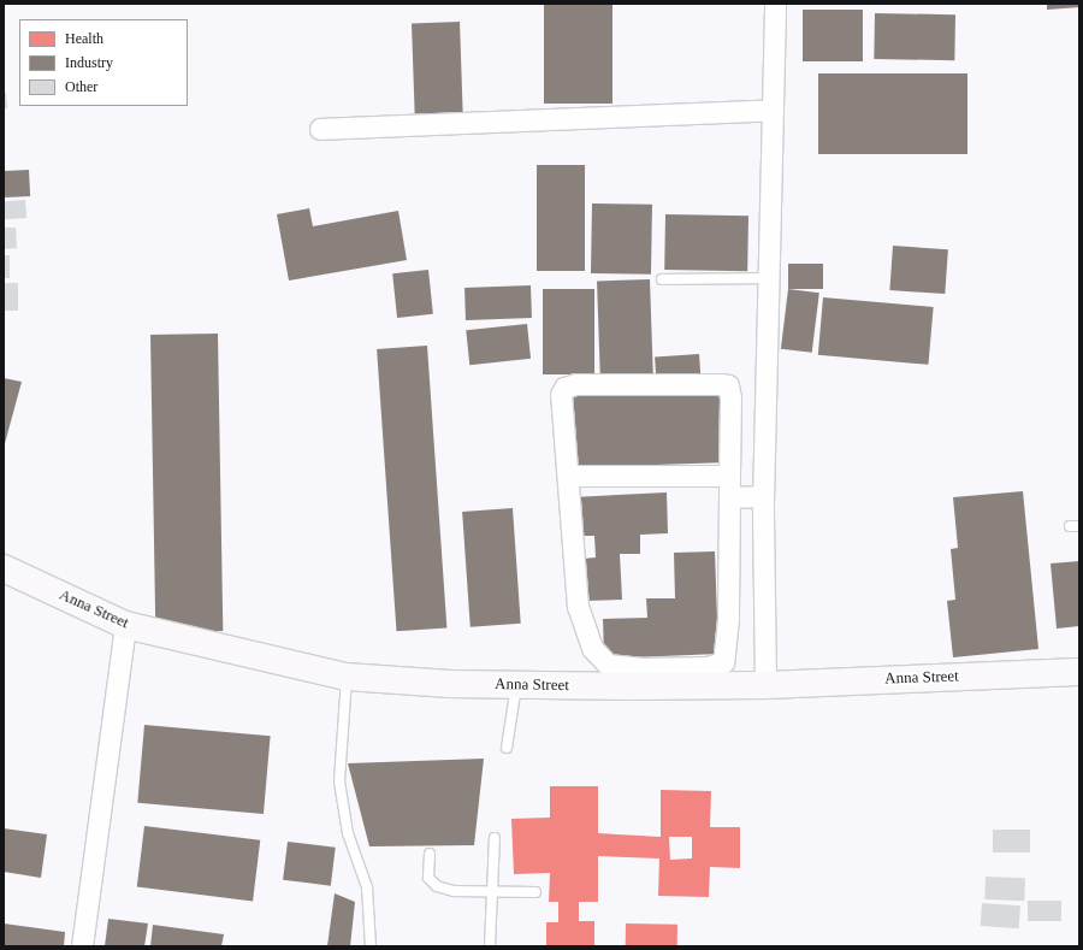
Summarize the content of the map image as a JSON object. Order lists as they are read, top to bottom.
{
  "streets": {
    "street": ["Anna Street"]
  },
  "legend": ["Health", "Industry", "Other"]
}
